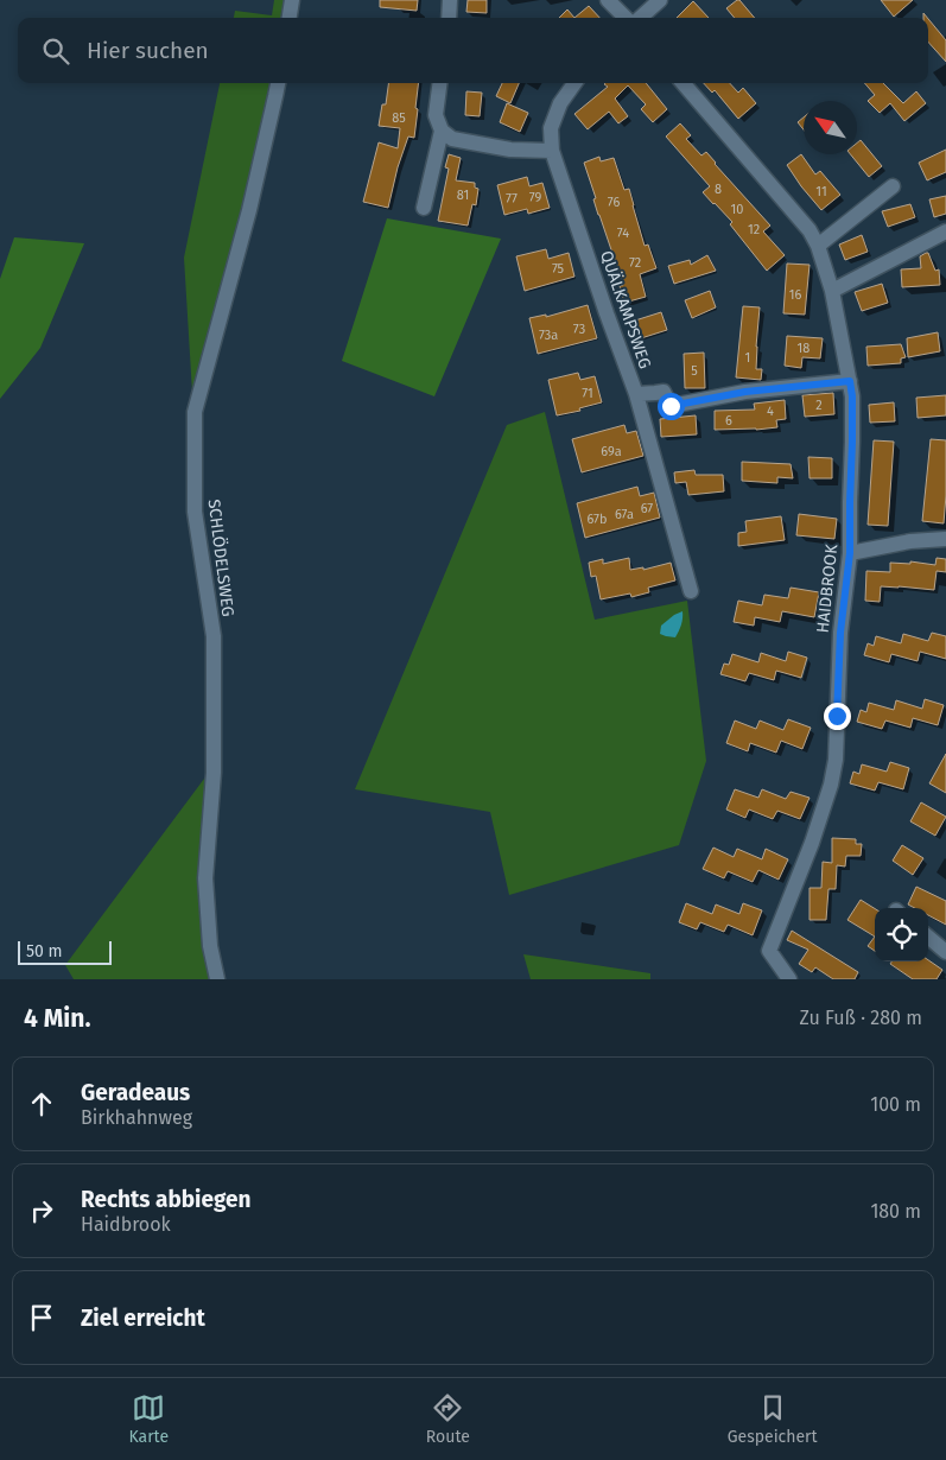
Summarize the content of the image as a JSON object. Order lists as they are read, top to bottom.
{
  "streets": {
    "street": ["QUÄLKAMPSWEG", "SCHLÖDELSWEG", "HAIDBROOK"]
  },
  "house_numbers": [
    "85",
    "8",
    "11",
    "81",
    "79",
    "77",
    "76",
    "10",
    "12",
    "74",
    "72",
    "75",
    "16",
    "73",
    "73a",
    "18",
    "1",
    "5",
    "71",
    "2",
    "4",
    "6",
    "69a",
    "67",
    "67a",
    "67b"
  ],
  "scale_bar": "50 m",
  "north": "top left",
  "page": {
    "search": "Hier suchen",
    "scale": "50 m",
    "heading": ["4 Min.", "Zu Fuß · 280 m"],
    "list": [
      ["Geradeaus", "Birkhahnweg", "100 m"],
      ["Rechts abbiegen", "Haidbrook", "180 m"],
      "Ziel erreicht"
    ],
    "nav": ["Karte", "Route", "Gespeichert"]
  }
}
